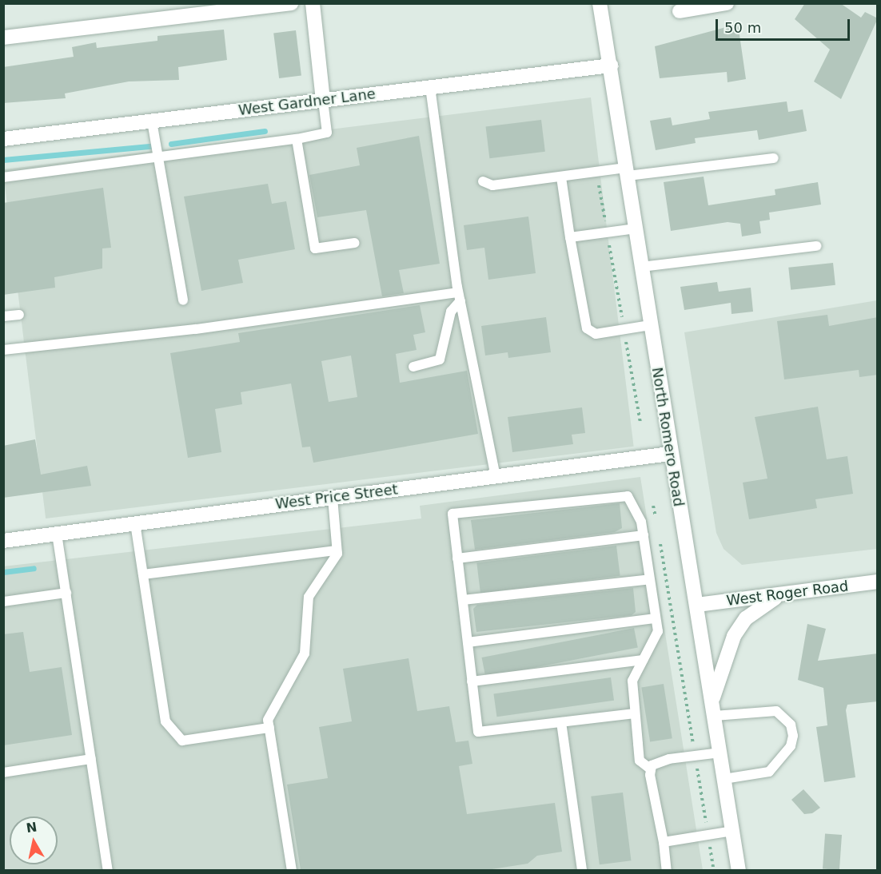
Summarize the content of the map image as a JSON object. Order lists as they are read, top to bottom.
{
  "streets": {
    "street": [
      "West Gardner Lane",
      "North Romero Road",
      "West Price Street",
      "West Roger Road"
    ]
  },
  "crossings": [
    ["West Gardner Lane", "North Romero Road"],
    ["North Romero Road", "West Price Street"],
    ["North Romero Road", "West Roger Road"]
  ],
  "scale_bar": "50 m",
  "north": "top"
}
